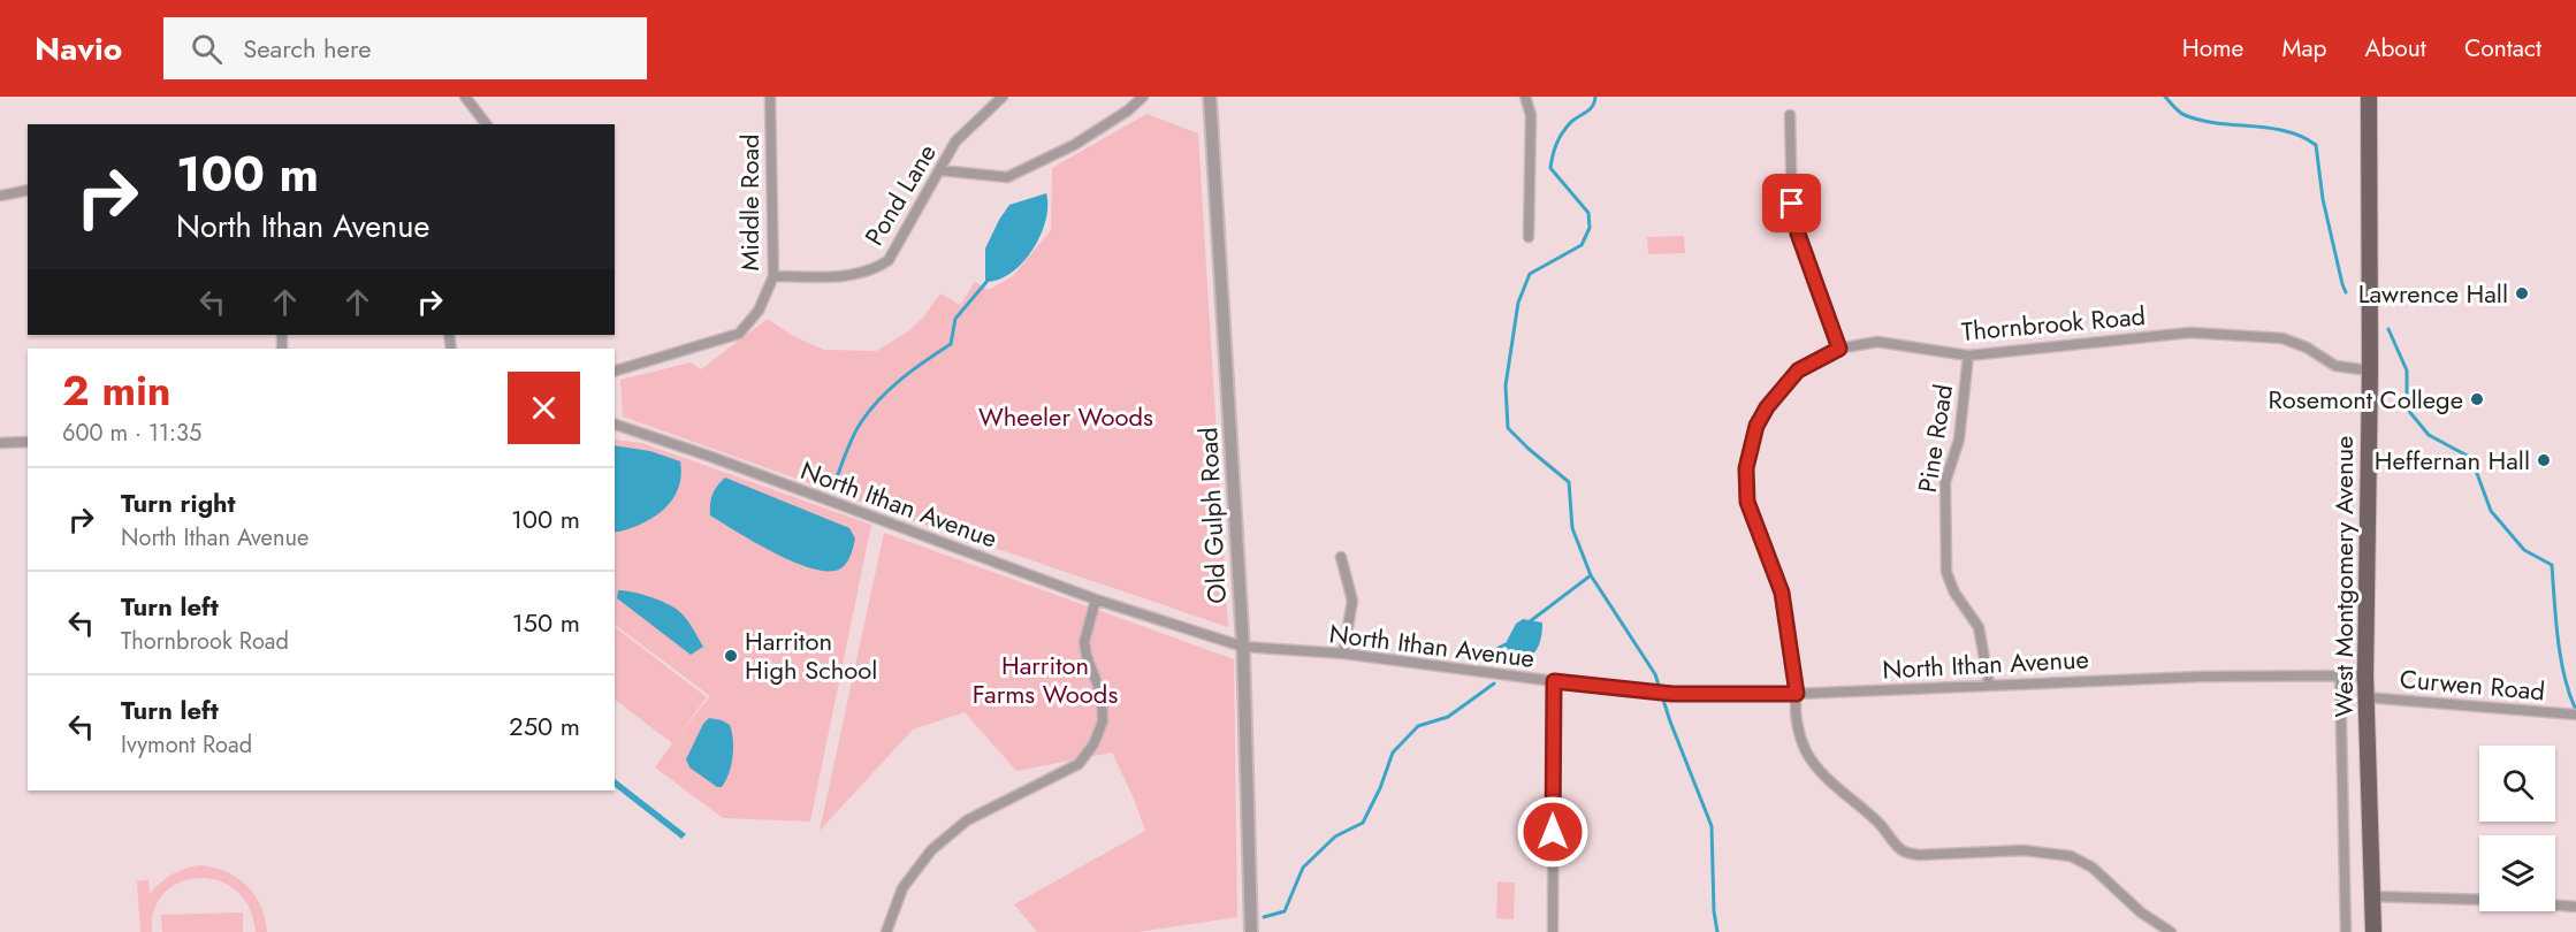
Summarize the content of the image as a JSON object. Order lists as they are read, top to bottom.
{
  "streets": {
    "main road": ["West Montgomery Avenue"],
    "street": [
      "Pond Lane",
      "Middle Road",
      "Thornbrook Road",
      "Pine Road",
      "North Ithan Avenue",
      "Old Gulph Road",
      "Curwen Road"
    ]
  },
  "crossings": [
    ["Pond Lane", "Middle Road"],
    ["Thornbrook Road", "Pine Road"],
    ["Thornbrook Road", "North Ithan Avenue"],
    ["Thornbrook Road", "West Montgomery Avenue"],
    ["Pine Road", "North Ithan Avenue"],
    ["North Ithan Avenue", "Old Gulph Road"],
    ["North Ithan Avenue", "West Montgomery Avenue"],
    ["West Montgomery Avenue", "Curwen Road"]
  ],
  "parks": ["Wheeler Woods", "Harriton Farms Woods"],
  "places": [
    "Lawrence Hall",
    "Rosemont College",
    "Heffernan Hall",
    "Harriton High School"
  ],
  "page": {
    "header": "Navio",
    "search": "Search here",
    "nav": [
      "Home",
      "Map",
      "About",
      "Contact"
    ],
    "turn": ["100 m", "North Ithan Avenue"],
    "heading": ["2 min", "600 m · 11:35"],
    "list": [
      {
        "name": "Turn right",
        "note": "North Ithan Avenue",
        "value": "100 m"
      },
      {
        "name": "Turn left",
        "note": "Thornbrook Road",
        "value": "150 m"
      },
      {
        "name": "Turn left",
        "note": "Ivymont Road",
        "value": "250 m"
      }
    ]
  }
}
